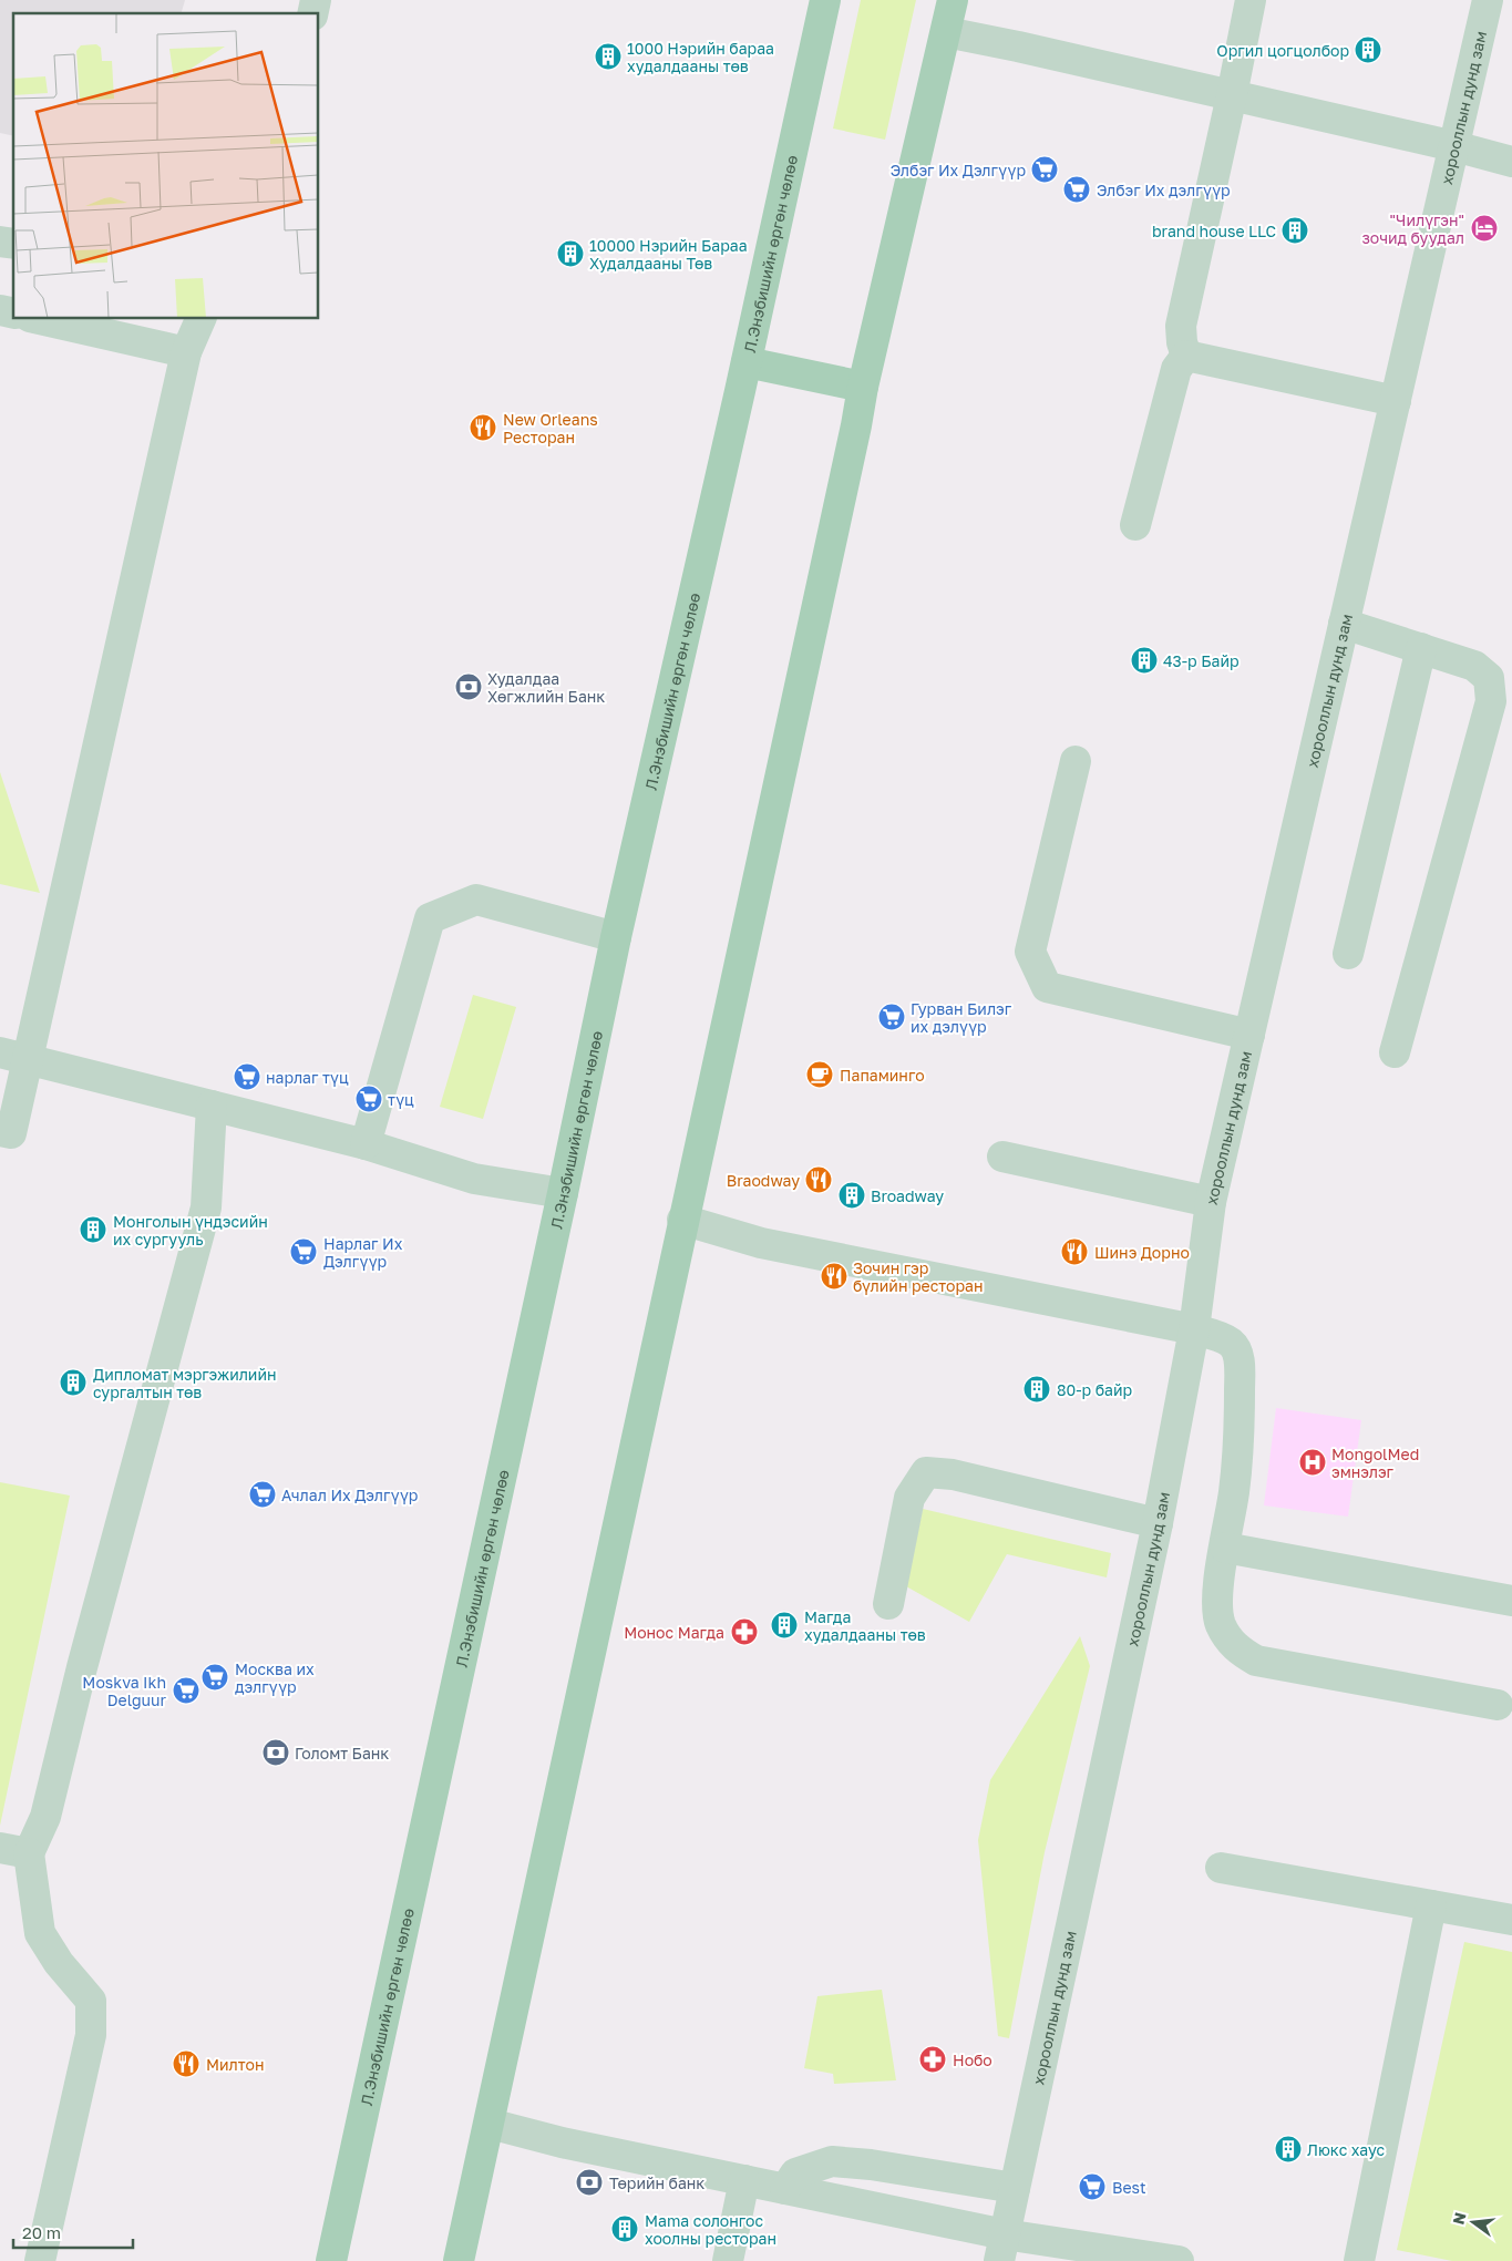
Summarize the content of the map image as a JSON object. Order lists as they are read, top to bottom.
{
  "streets": {
    "main road": ["Л.Энэбишийн өргөн чөлөө"],
    "street": ["хорооллын дунд зам"]
  },
  "places": {
    "building": [
      "Oргил цогцолбор",
      "1000 Нэрийн бараа худалдааны төв",
      "brand house LLC",
      "10000 Нэрийн Бараа Худалдааны Төв",
      "43-р Байр",
      "Broadway",
      "Монголын үндэсийн их сургууль",
      "Дипломат мэргэжилийн сургалтын төв",
      "80-р байр",
      "Магда худалдааны төв",
      "Люкс хаус",
      "Mama солонгос хоолны ресторан"
    ],
    "supermarket": [
      "Элбэг Их Дэлгүүр",
      "Элбэг Их дэлгүүр",
      "Гурван Билэг их дэлүүр",
      "нарлаг түц",
      "түц",
      "Нарлаг Их Дэлгүүр",
      "Ачлал Их Дэлгүүр",
      "Москва их дэлгүүр",
      "Moskva Ikh Delguur",
      "Best"
    ],
    "hotel": ["\"Чилүгэн\" зочид буудал"],
    "restaurant": [
      "New Orleans Ресторан",
      "Braodway",
      "Шинэ Дорно",
      "Зочин гэр бүлийн ресторан",
      "Милтон"
    ],
    "bank": ["Худалдаа Хөгжлийн Банк", "Голомт Банк", "Төрийн банк"],
    "cafe": ["Папаминго"],
    "hospital": ["MongolMed эмнэлэг"],
    "pharmacy": ["Монос Магда", "Нобо"]
  },
  "scale_bar": "20 m",
  "north": "left"
}
